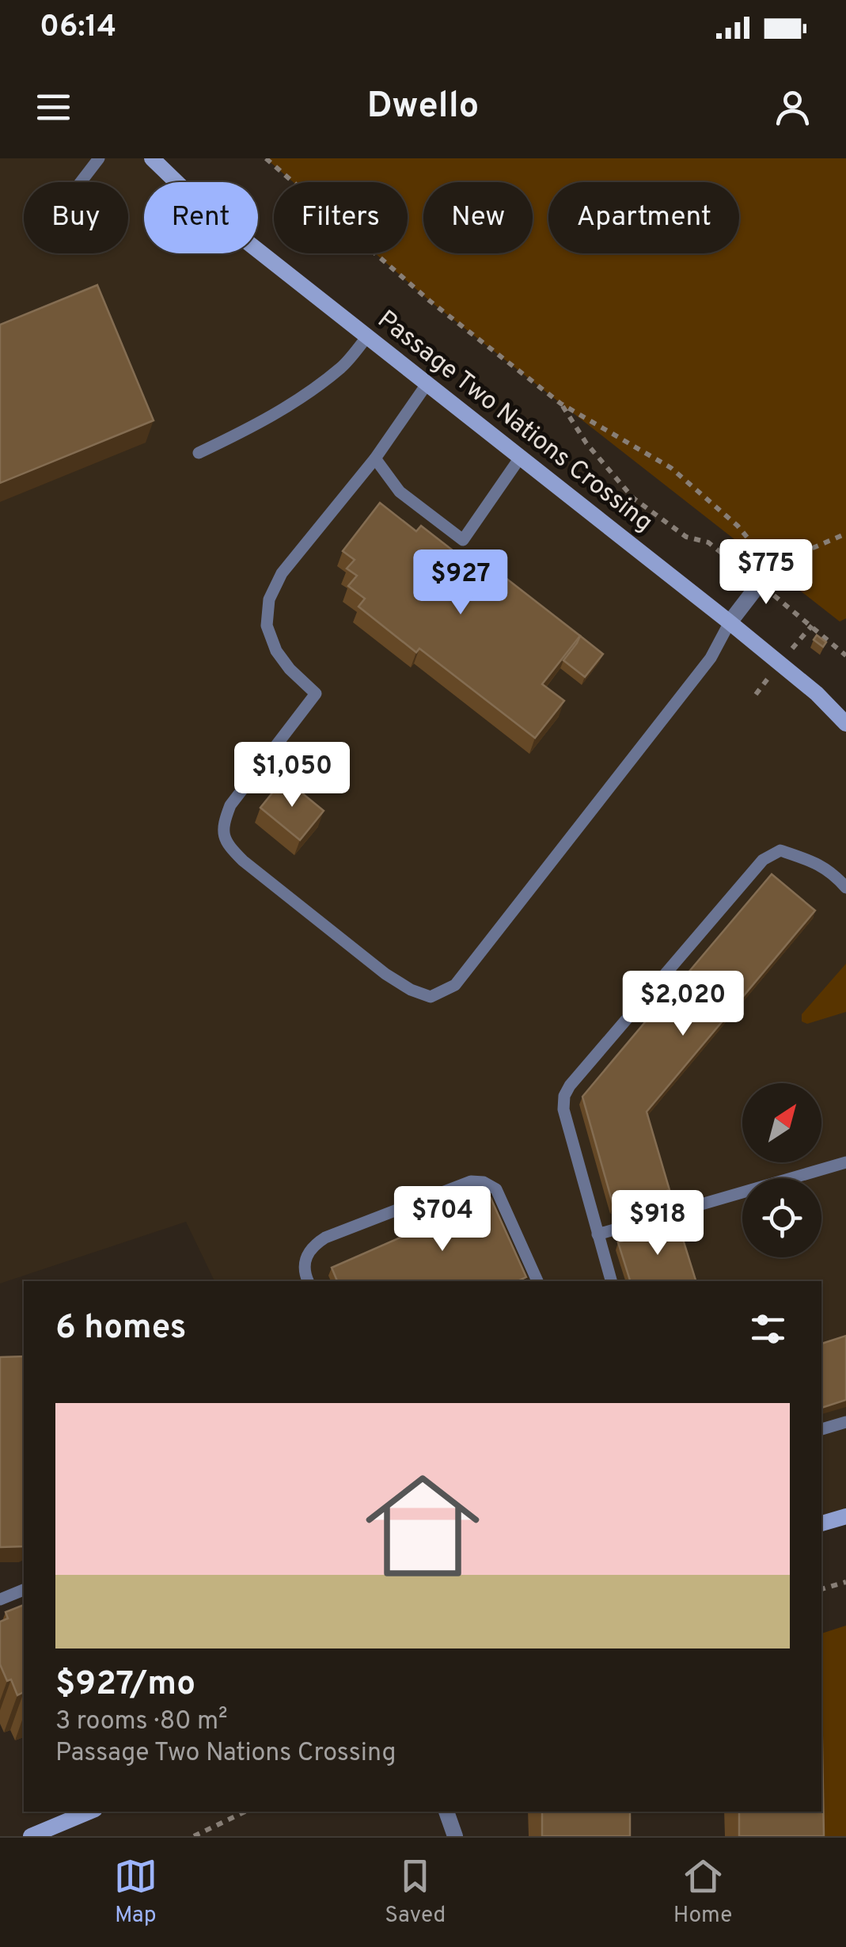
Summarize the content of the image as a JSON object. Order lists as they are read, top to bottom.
{
  "streets": {
    "main road": ["Passage Two Nations Crossing"]
  },
  "north": "top right",
  "page": {
    "status": "06:14",
    "header": "Dwello",
    "chip": [
      "Buy",
      "Rent",
      "Filters",
      "New",
      "Apartment"
    ],
    "price": [
      "$775",
      "$927",
      "$1,050",
      "$2,020",
      "$704",
      "$918"
    ],
    "heading": "6 homes",
    "list": [
      {
        "name": "$927/mo",
        "note": "3 rooms · 80 m² · Passage Two Nations Crossing"
      }
    ],
    "tabs": ["Map", "Saved", "Home"]
  }
}
